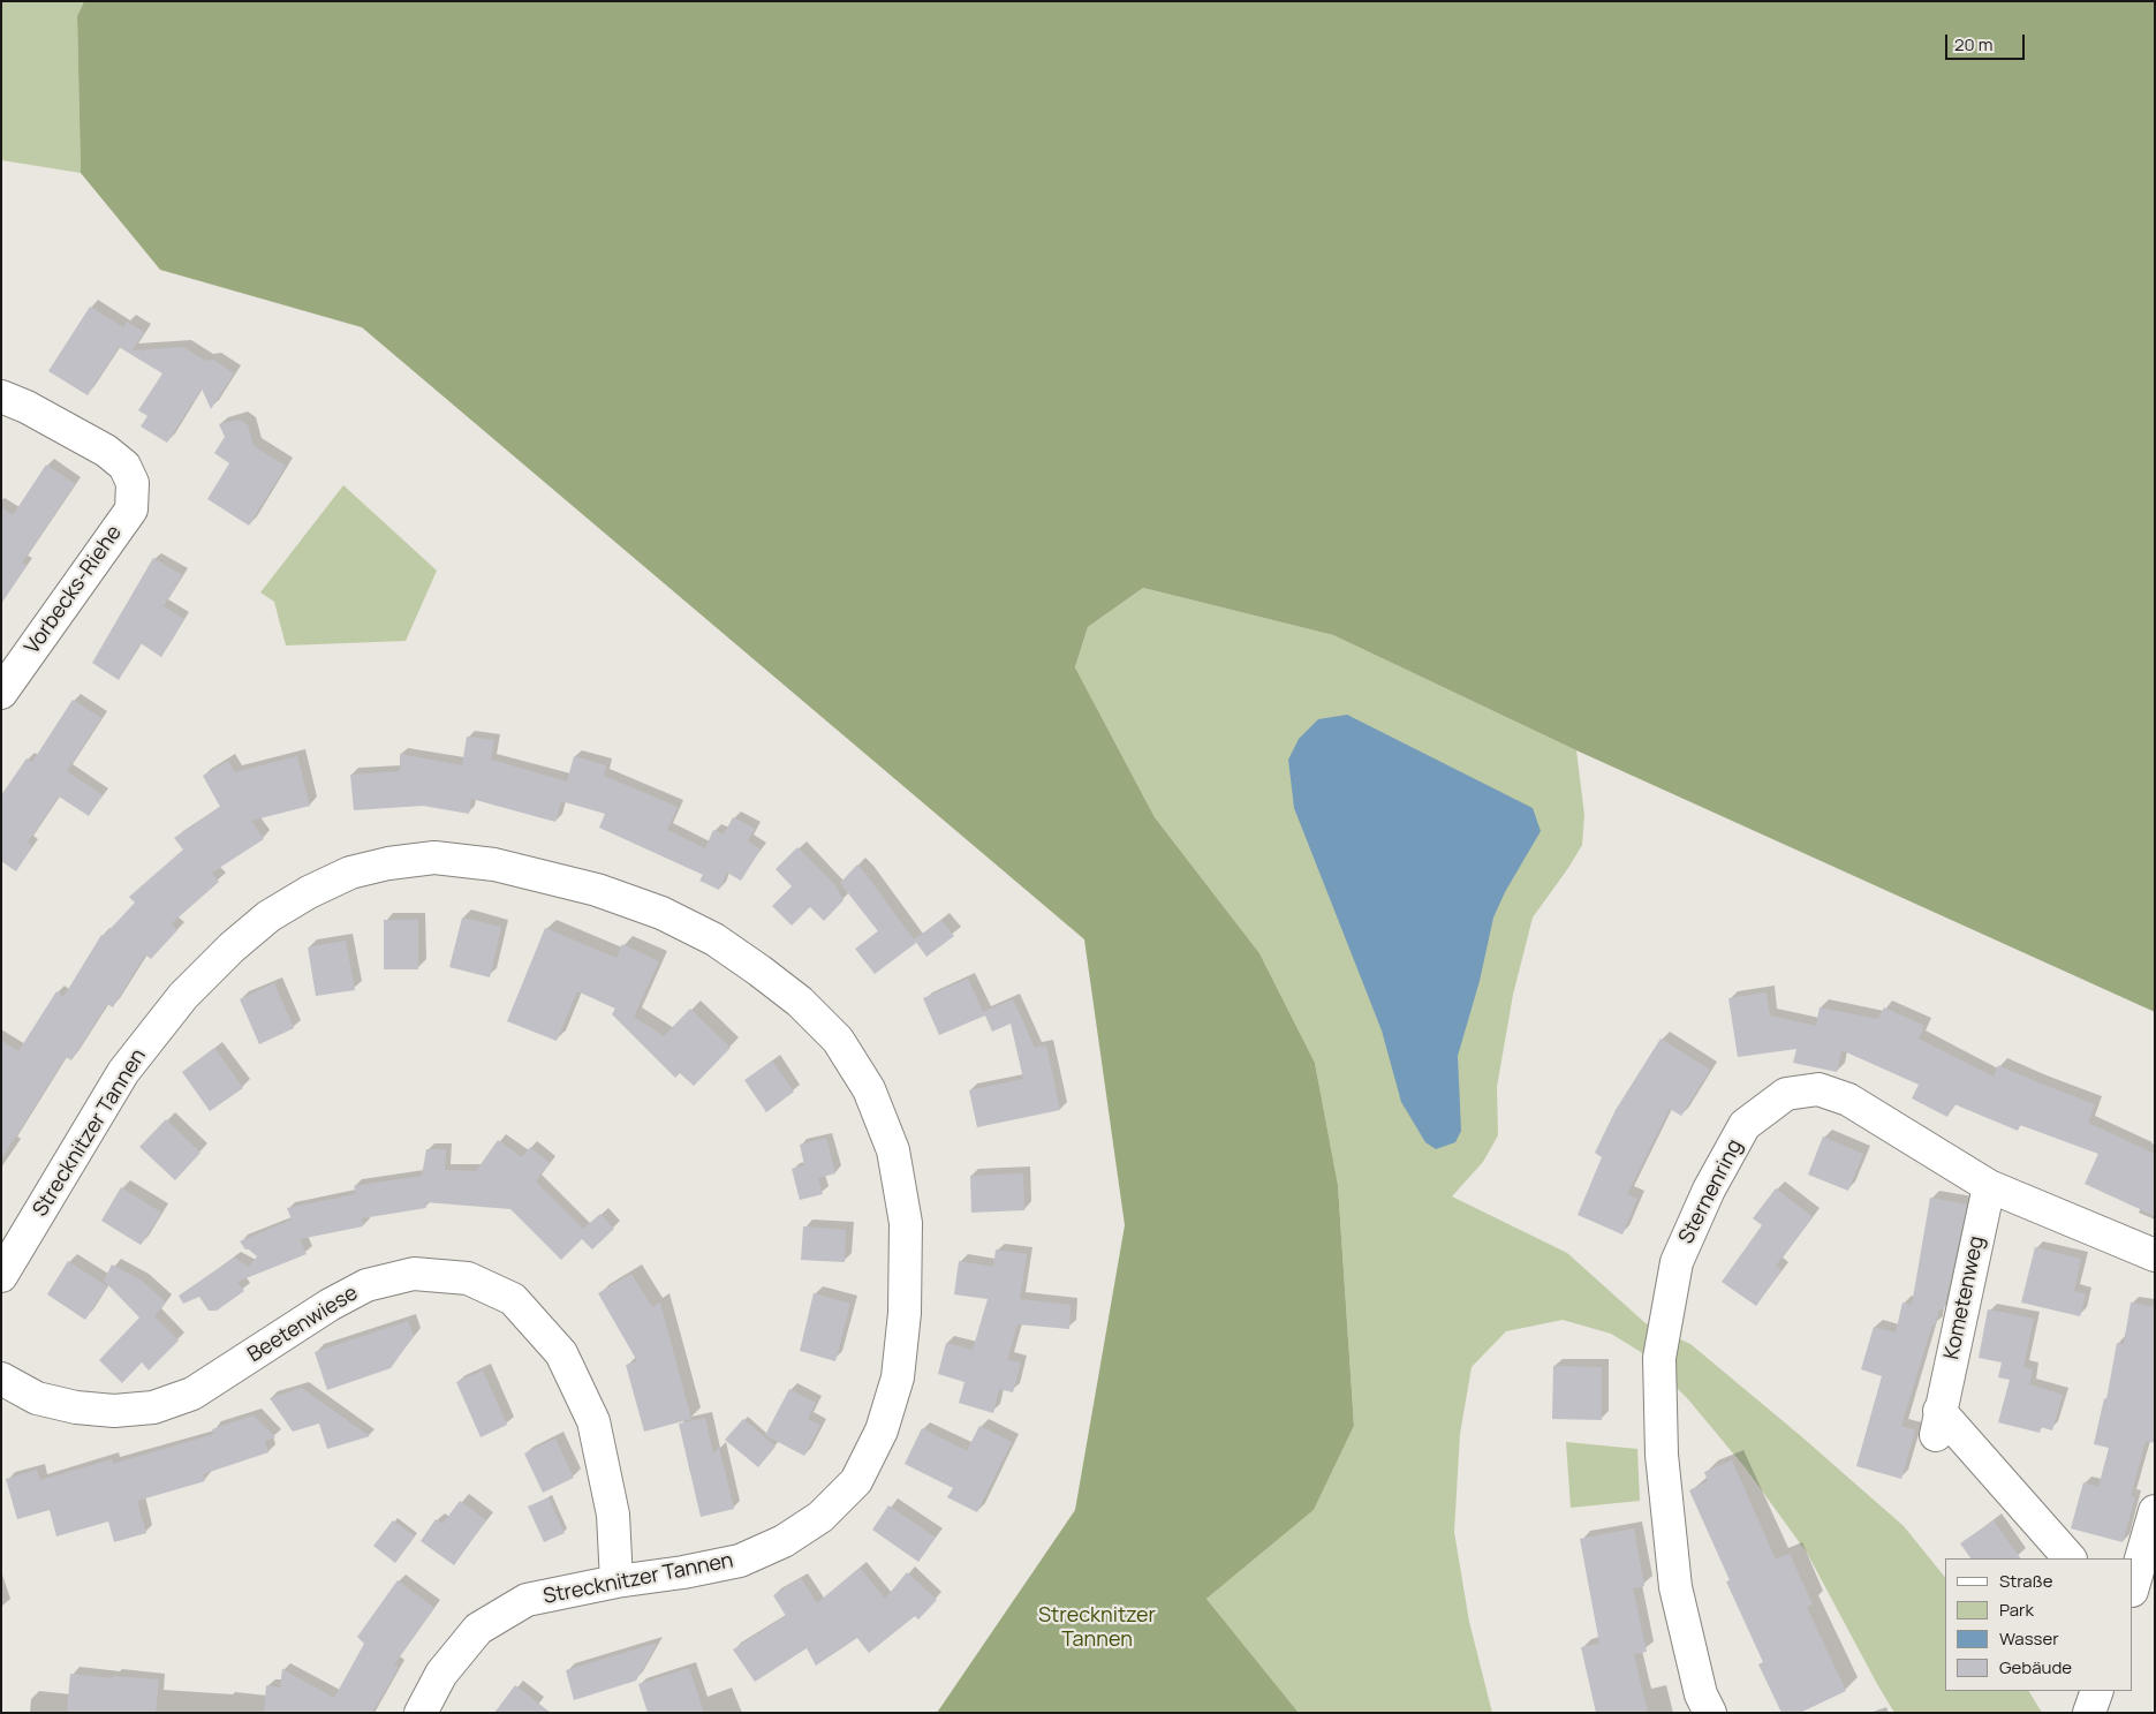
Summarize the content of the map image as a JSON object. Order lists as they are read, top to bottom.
{
  "streets": {
    "street": [
      "Vorbecks-Riehe",
      "Strecknitzer Tannen",
      "Sternenring",
      "Kometenweg",
      "Beetenwiese"
    ]
  },
  "crossings": [
    ["Strecknitzer Tannen", "Beetenwiese"],
    ["Sternenring", "Kometenweg"]
  ],
  "parks": ["Strecknitzer Tannen"],
  "legend": [
    "Straße",
    "Park",
    "Wasser",
    "Gebäude"
  ],
  "scale_bar": "20 m"
}
